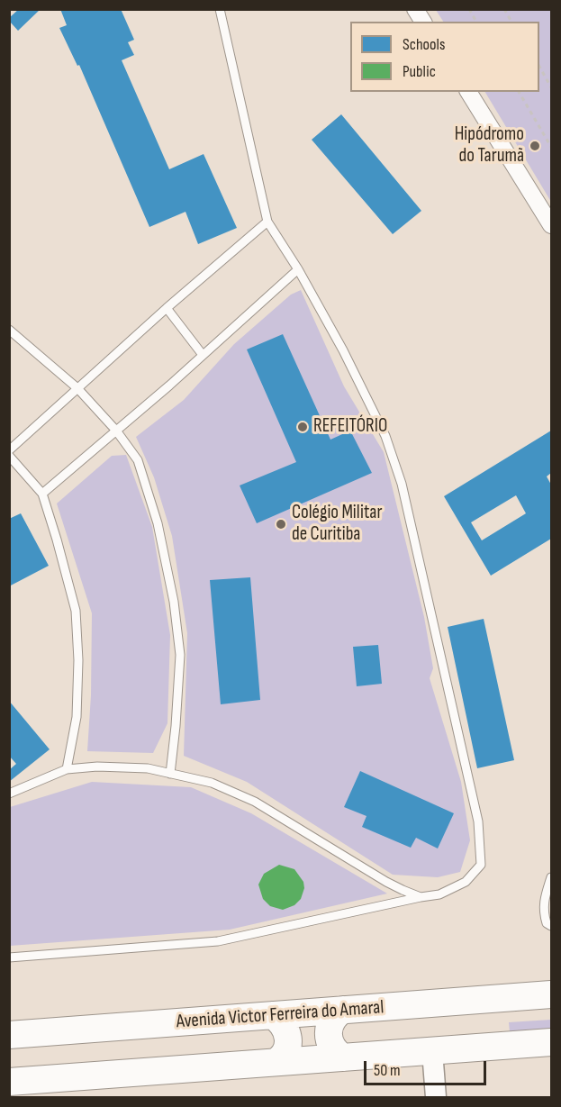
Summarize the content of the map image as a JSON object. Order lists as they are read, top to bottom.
{
  "streets": {
    "highway": ["Avenida Victor Ferreira do Amaral"]
  },
  "places": ["Hipódromo do Tarumã", "REFEITÓRIO", "Colégio Militar de Curitiba"],
  "legend": ["Schools", "Public"],
  "scale_bar": "50 m"
}
